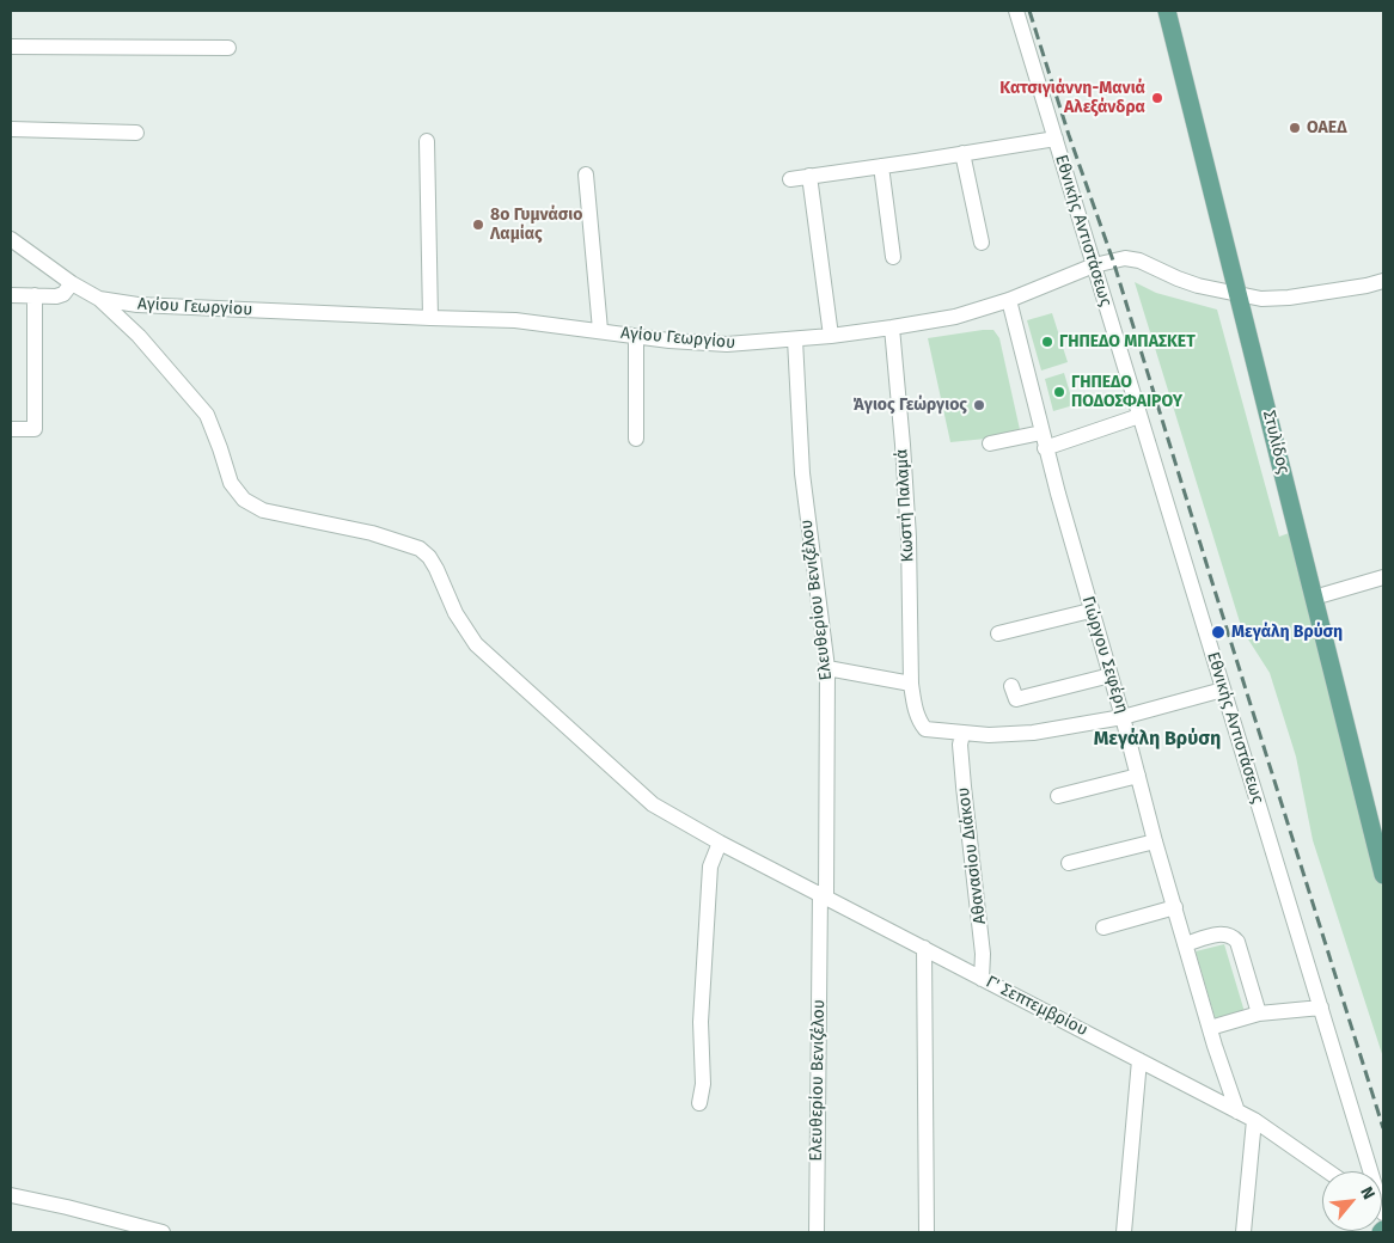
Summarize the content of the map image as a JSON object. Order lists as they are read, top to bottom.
{
  "streets": {
    "main road": ["Στυλίδος"],
    "street": [
      "Εθνικής Αντιστάσεως",
      "Αγίου Γεωργίου",
      "Κωστή Παλαμά",
      "Ελευθερίου Βενιζέλου",
      "Γιώργου Σεφέρη",
      "Αθανασίου Διάκου",
      "Γ' Σεπτεμβρίου"
    ]
  },
  "crossings": [
    ["Εθνικής Αντιστάσεως", "Αγίου Γεωργίου"],
    ["Αγίου Γεωργίου", "Στυλίδος"],
    ["Αγίου Γεωργίου", "Κωστή Παλαμά"],
    ["Αγίου Γεωργίου", "Ελευθερίου Βενιζέλου"],
    ["Αγίου Γεωργίου", "Γιώργου Σεφέρη"],
    ["Αγίου Γεωργίου", "Γ' Σεπτεμβρίου"],
    ["Κωστή Παλαμά", "Αθανασίου Διάκου"],
    ["Ελευθερίου Βενιζέλου", "Γ' Σεπτεμβρίου"],
    ["Γιώργου Σεφέρη", "Γ' Σεπτεμβρίου"],
    ["Αθανασίου Διάκου", "Γ' Σεπτεμβρίου"]
  ],
  "districts": ["Μεγάλη Βρύση"],
  "places": [
    "Κατσιγιάννη-Μανιά Αλεξάνδρα",
    "ΟΑΕΔ",
    "8ο Γυμνάσιο Λαμίας",
    "ΓΗΠΕΔΟ ΜΠΑΣΚΕΤ",
    "ΓΗΠΕΔΟ ΠΟΔΟΣΦΑΙΡΟΥ",
    "Άγιος Γεώργιος",
    "Μεγάλη Βρύση"
  ],
  "north": "top right"
}
